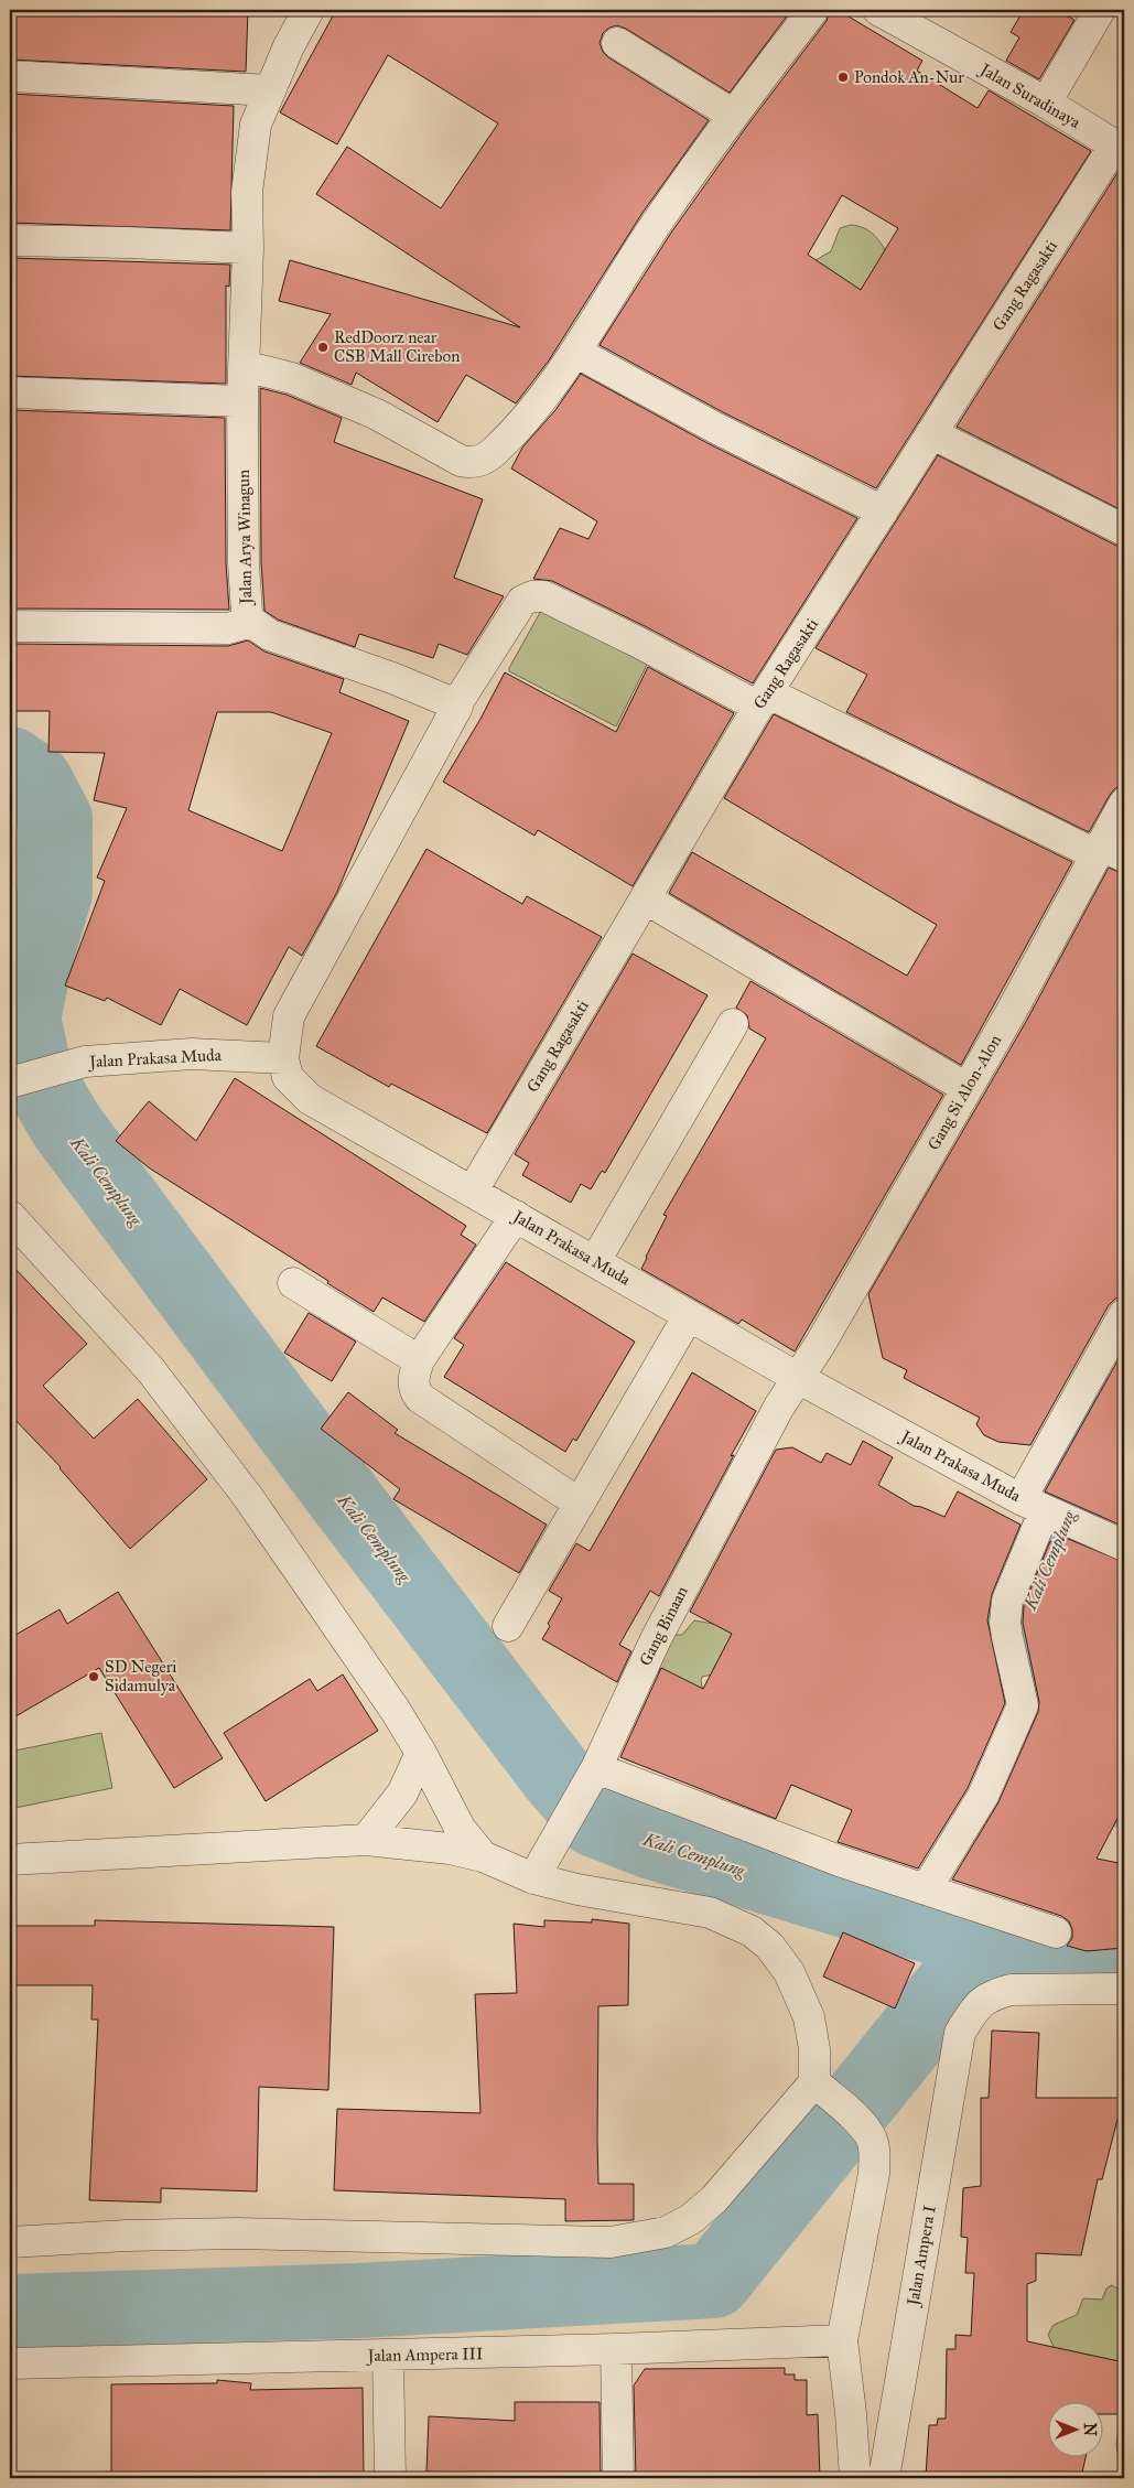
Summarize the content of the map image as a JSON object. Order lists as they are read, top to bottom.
{
  "streets": {
    "street": [
      "Jalan Suradinaya",
      "Gang Ragasakti",
      "Jalan Arya Winagun",
      "Jalan Prakasa Muda",
      "Gang Si Alon-Alon",
      "Gang Binaan",
      "Jalan Ampera I",
      "Jalan Ampera III"
    ]
  },
  "crossings": [
    ["Jalan Suradinaya", "Gang Ragasakti"],
    ["Gang Ragasakti", "Jalan Prakasa Muda"],
    ["Jalan Prakasa Muda", "Gang Si Alon-Alon"],
    ["Jalan Prakasa Muda", "Gang Binaan"],
    ["Gang Si Alon-Alon", "Gang Binaan"]
  ],
  "water": ["Kali Cemplung"],
  "places": ["Pondok An-Nur", "RedDoorz near CSB Mall Cirebon", "SD Negeri Sidamulya"],
  "north": "right"
}
